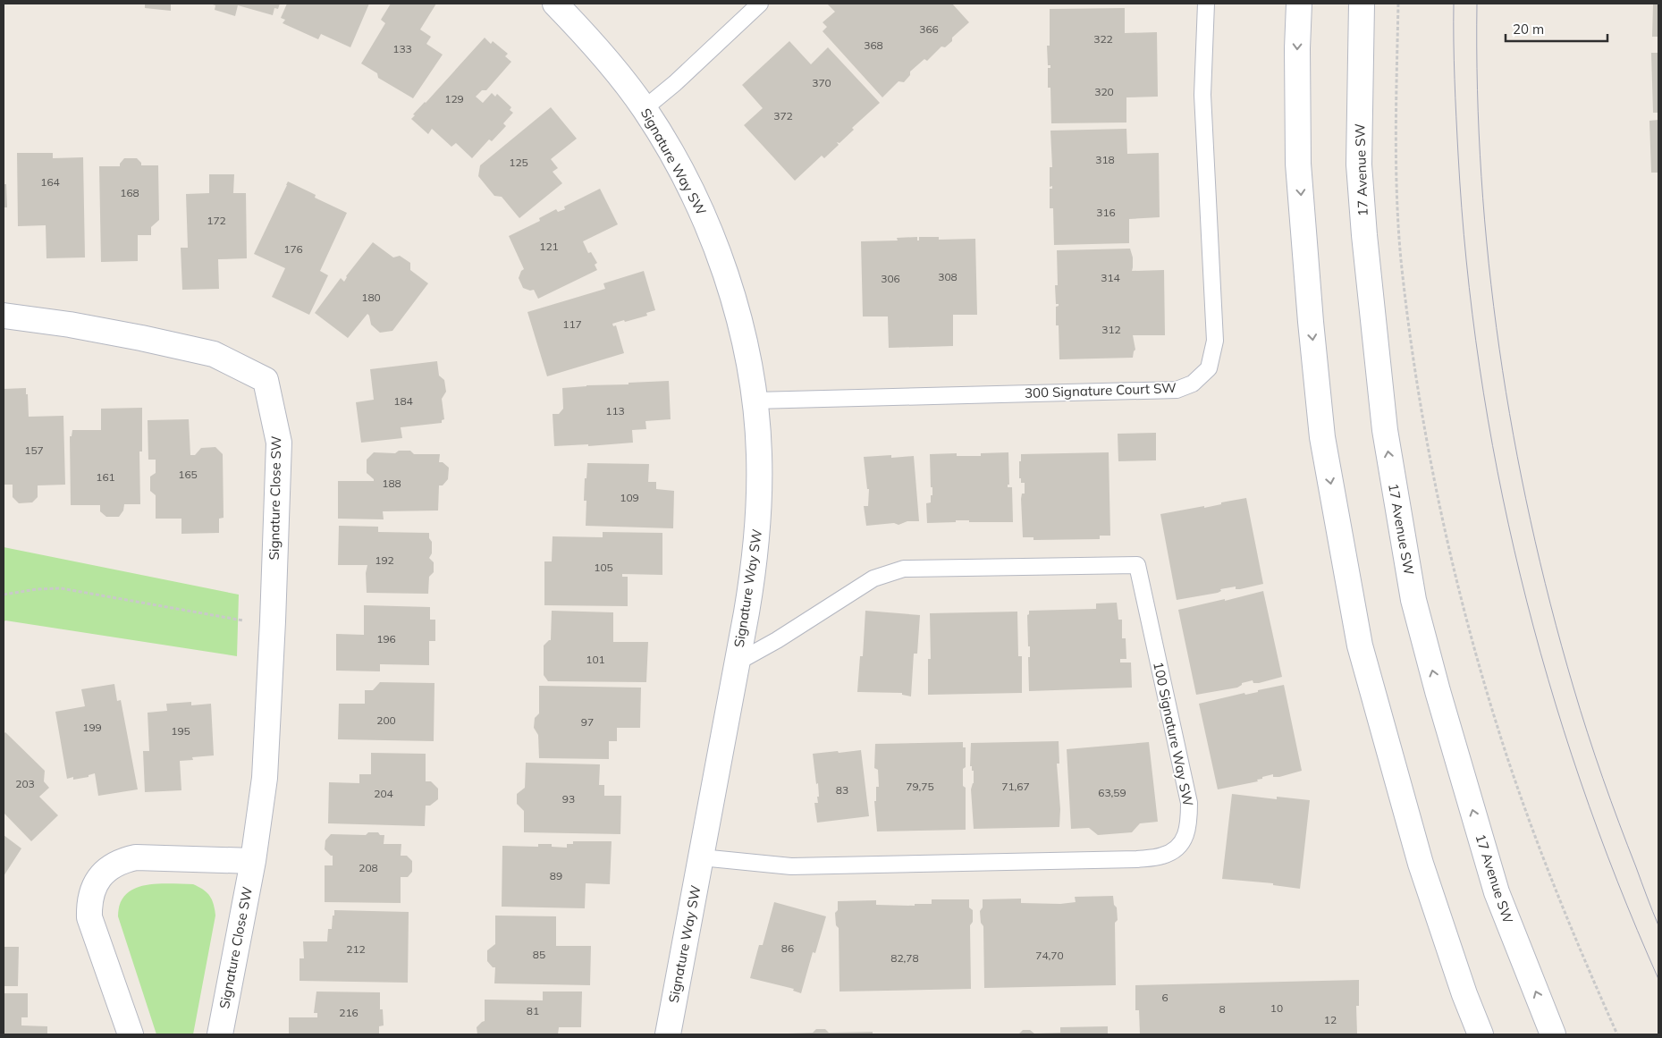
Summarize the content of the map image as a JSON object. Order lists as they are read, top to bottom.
{
  "streets": {
    "street": ["Signature Way SW", "17 Avenue SW", "Signature Close SW"],
    "lane": ["300 Signature Court SW", "100 Signature Way SW"]
  },
  "crossings": [
    ["Signature Way SW", "300 Signature Court SW"],
    ["Signature Way SW", "100 Signature Way SW"]
  ],
  "house_numbers": [
    "366",
    "322",
    "368",
    "133",
    "370",
    "320",
    "129",
    "372",
    "318",
    "125",
    "164",
    "168",
    "316",
    "172",
    "121",
    "176",
    "308",
    "314",
    "306",
    "180",
    "117",
    "312",
    "184",
    "113",
    "157",
    "165",
    "161",
    "188",
    "109",
    "192",
    "105",
    "196",
    "101",
    "200",
    "97",
    "199",
    "195",
    "203",
    "79,75",
    "71,67",
    "83",
    "63,59",
    "204",
    "93",
    "208",
    "89",
    "86",
    "212",
    "85",
    "74,70",
    "82,78",
    "6",
    "10",
    "8",
    "81",
    "216",
    "12"
  ],
  "scale_bar": "20 m"
}
